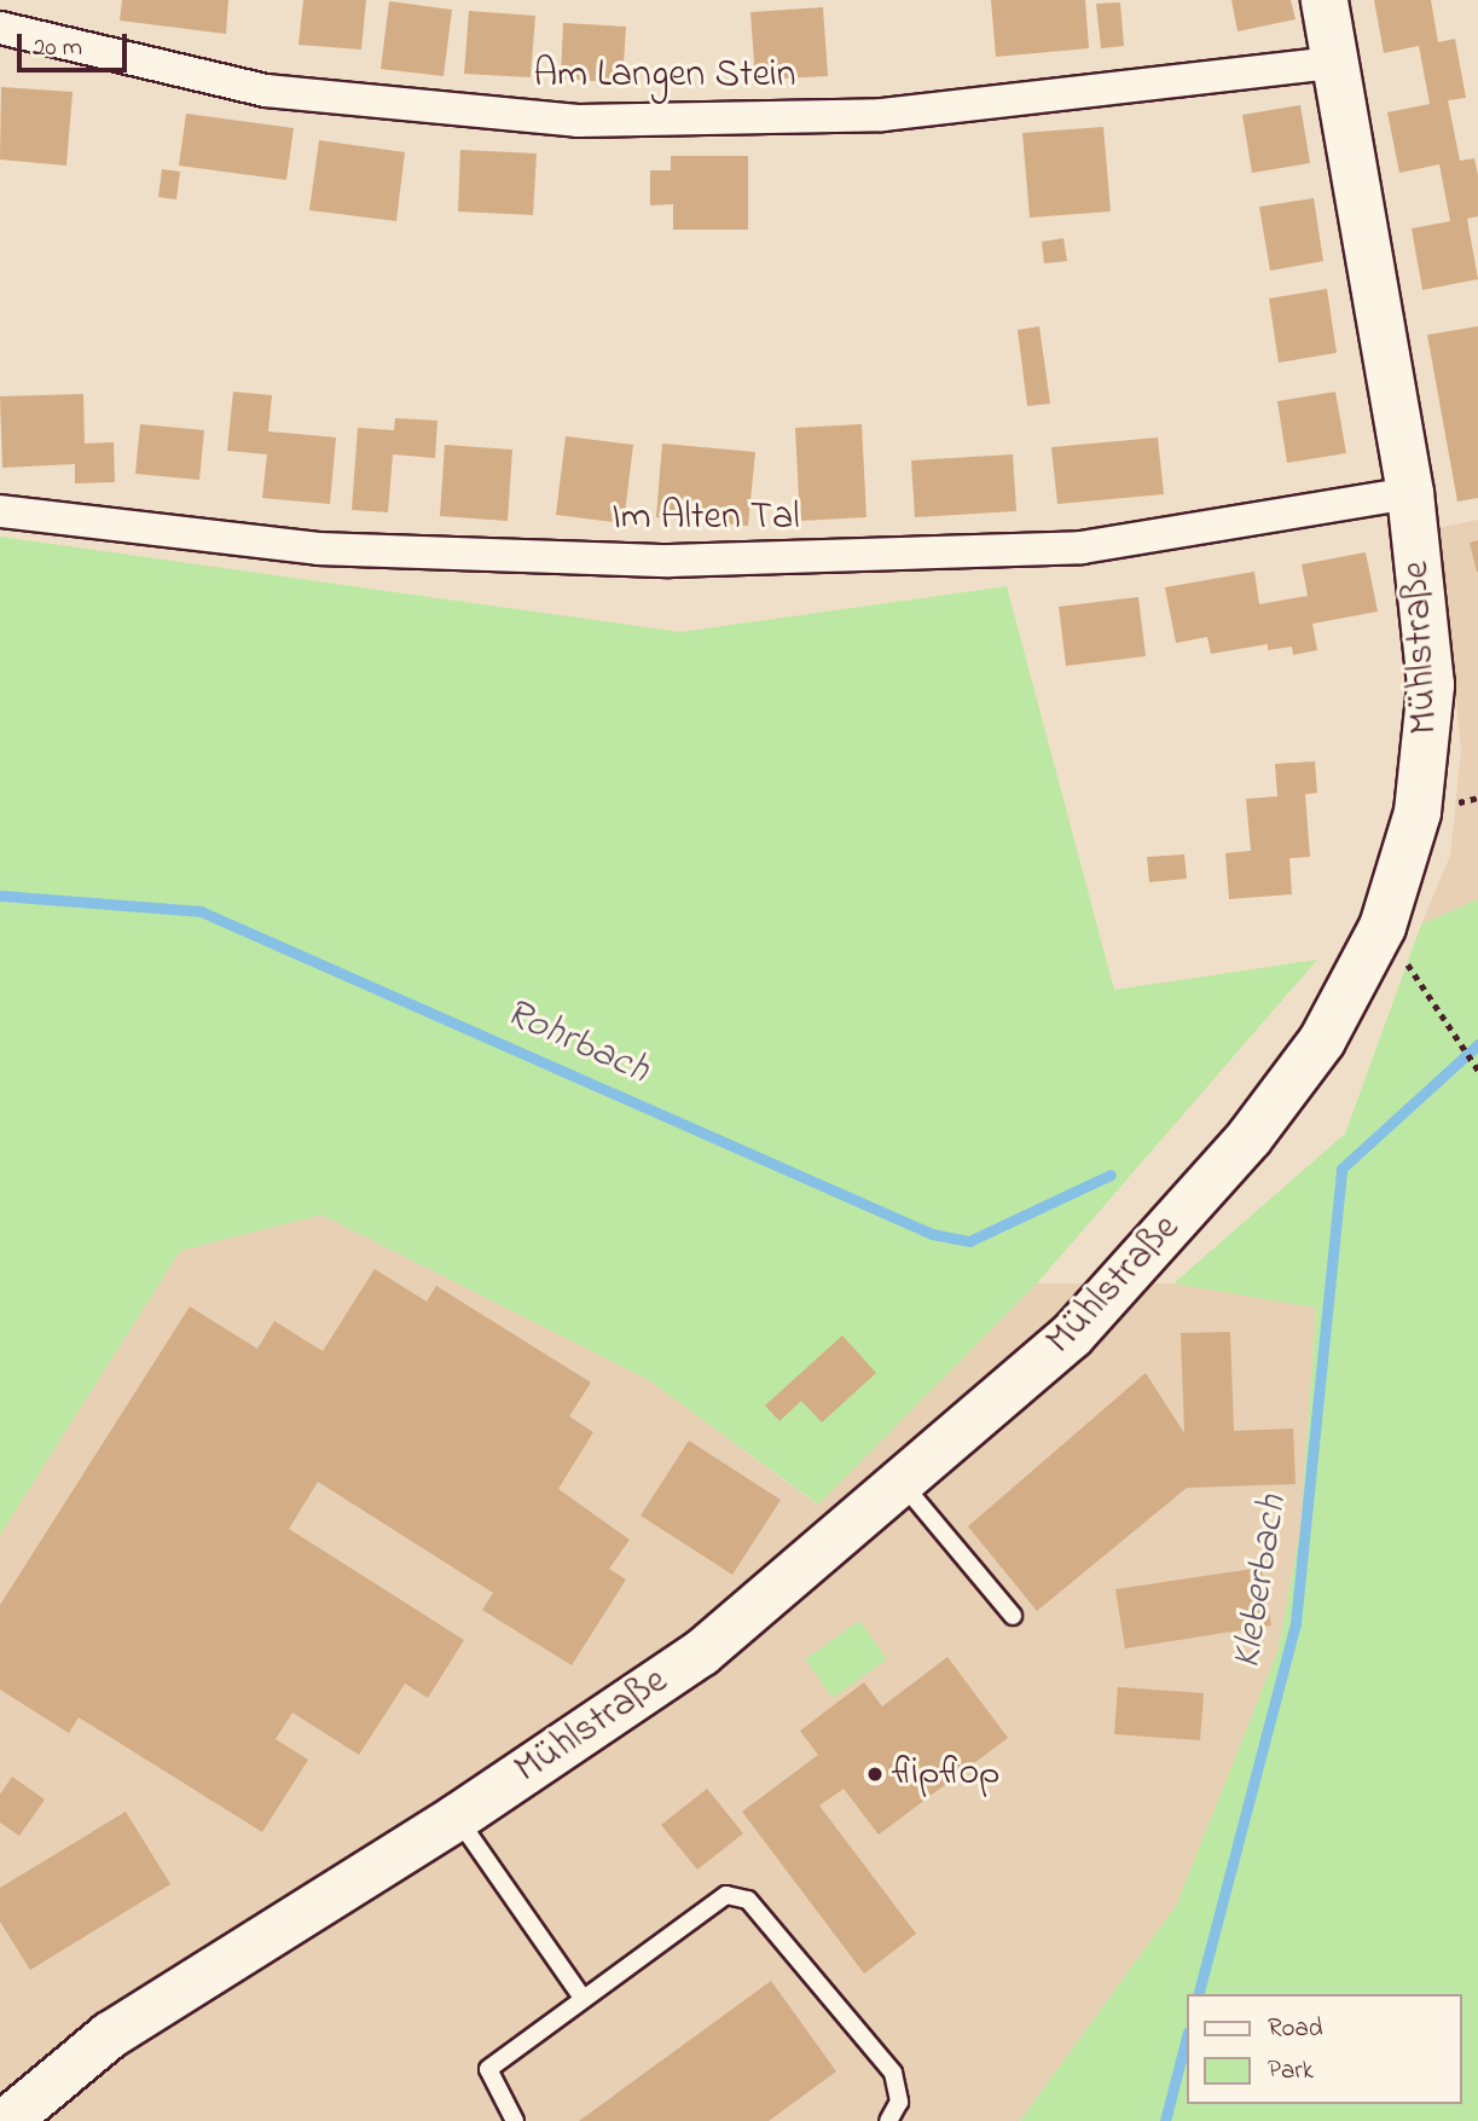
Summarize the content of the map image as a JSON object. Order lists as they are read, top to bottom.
{
  "streets": {
    "street": ["Am Langen Stein", "Im Alten Tal", "Mühlstraße"]
  },
  "crossings": [
    ["Am Langen Stein", "Mühlstraße"],
    ["Im Alten Tal", "Mühlstraße"]
  ],
  "water": ["Rohrbach", "Kleberbach"],
  "places": ["flipflop"],
  "legend": ["Road", "Park"],
  "scale_bar": "20 m"
}
